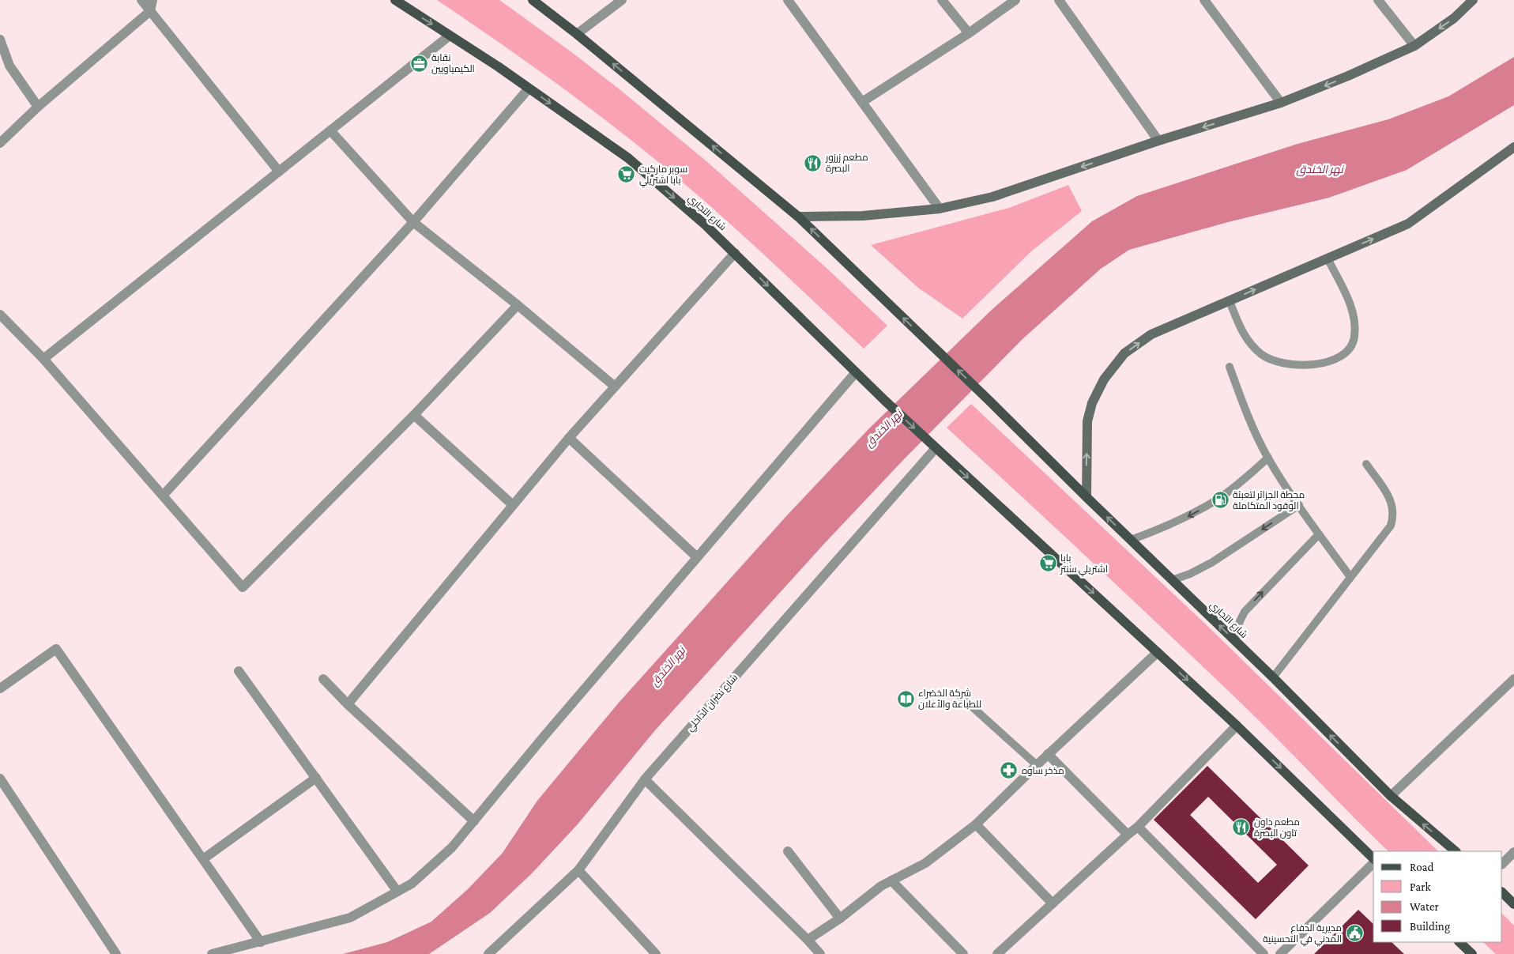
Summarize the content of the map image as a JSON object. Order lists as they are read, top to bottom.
{
  "streets": {
    "main road": ["شارع التجاري"],
    "street": ["شارع نضران الداخلي"]
  },
  "crossings": [
    ["شارع التجاري", "شارع نضران الداخلي"]
  ],
  "water": ["نهر الخندق"],
  "places": {
    "office": ["نقابة الكيمياويين"],
    "restaurant": ["مطعم زرزور البصرة", "مطعم داون تاون البصرة"],
    "supermarket": ["سوبر ماركيت بابا اشتريلي", "بابا اشتريلي سنتر"],
    "fuel station": ["محطة الجزائر لتعبئة الوقود المتكاملة"],
    "library": ["شركة الخضراء للطباعة والأعلان"],
    "pharmacy": ["مذخر ساوه"],
    "public building": ["مديرية الدفاع المدني في التحسينية"]
  },
  "legend": [
    "Road",
    "Park",
    "Water",
    "Building"
  ]
}
